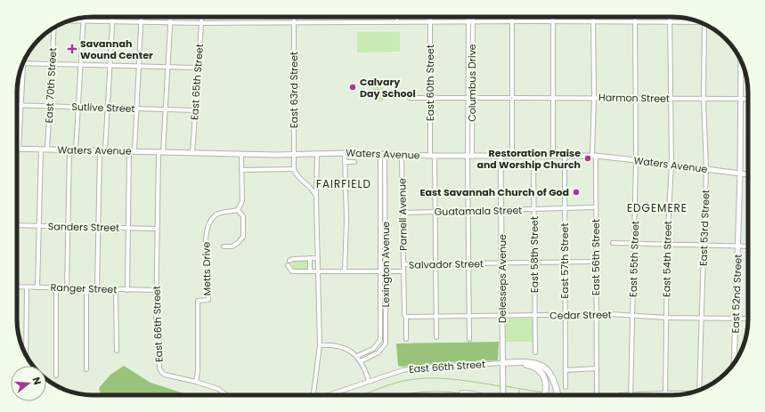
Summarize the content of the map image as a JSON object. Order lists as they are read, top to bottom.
{
  "streets": {
    "main road": ["Waters Avenue", "Delesseps Avenue", "East 52nd Street"],
    "street": [
      "East 65th Street",
      "East 60th Street",
      "Columbus Drive",
      "East 70th Street",
      "East 63rd Street",
      "Harmon Street",
      "Sutlive Street",
      "Guatamala Street",
      "Parnell Avenue",
      "Sanders Street",
      "East 53rd Street",
      "East 58th Street",
      "East 56th Street",
      "East 55th Street",
      "East 54th Street",
      "East 57th Street",
      "Lexington Avenue",
      "Salvador Street",
      "Metts Drive",
      "Ranger Street",
      "Cedar Street",
      "East 66th Street"
    ]
  },
  "crossings": [
    ["East 65th Street", "Sutlive Street"],
    ["East 65th Street", "Waters Avenue"],
    ["East 60th Street", "Harmon Street"],
    ["East 60th Street", "Waters Avenue"],
    ["East 60th Street", "Guatamala Street"],
    ["East 60th Street", "Salvador Street"],
    ["East 60th Street", "Cedar Street"],
    ["Columbus Drive", "Harmon Street"],
    ["Columbus Drive", "Waters Avenue"],
    ["Columbus Drive", "Guatamala Street"],
    ["Columbus Drive", "Salvador Street"],
    ["Columbus Drive", "Cedar Street"],
    ["East 70th Street", "Sutlive Street"],
    ["East 70th Street", "Waters Avenue"],
    ["East 63rd Street", "Waters Avenue"],
    ["Harmon Street", "East 53rd Street"],
    ["Harmon Street", "East 56th Street"],
    ["Harmon Street", "East 55th Street"],
    ["Harmon Street", "East 54th Street"],
    ["Harmon Street", "East 52nd Street"],
    ["Sutlive Street", "East 66th Street"],
    ["Waters Avenue", "Parnell Avenue"],
    ["Waters Avenue", "East 53rd Street"],
    ["Waters Avenue", "East 58th Street"],
    ["Waters Avenue", "East 56th Street"],
    ["Waters Avenue", "East 55th Street"],
    ["Waters Avenue", "East 54th Street"],
    ["Waters Avenue", "East 57th Street"],
    ["Waters Avenue", "Lexington Avenue"],
    ["Waters Avenue", "Delesseps Avenue"],
    ["Waters Avenue", "East 52nd Street"],
    ["Waters Avenue", "East 66th Street"],
    ["Guatamala Street", "Parnell Avenue"],
    ["Guatamala Street", "East 58th Street"],
    ["Guatamala Street", "East 56th Street"],
    ["Guatamala Street", "East 57th Street"],
    ["Guatamala Street", "Delesseps Avenue"],
    ["Parnell Avenue", "Salvador Street"],
    ["Parnell Avenue", "Cedar Street"],
    ["Sanders Street", "East 66th Street"],
    ["East 53rd Street", "Cedar Street"],
    ["East 58th Street", "Salvador Street"],
    ["East 58th Street", "Cedar Street"],
    ["East 56th Street", "Salvador Street"],
    ["East 56th Street", "Cedar Street"],
    ["East 55th Street", "Cedar Street"],
    ["East 54th Street", "Cedar Street"],
    ["East 57th Street", "Salvador Street"],
    ["East 57th Street", "Cedar Street"],
    ["Salvador Street", "Delesseps Avenue"],
    ["Metts Drive", "East 66th Street"],
    ["Delesseps Avenue", "Cedar Street"],
    ["Delesseps Avenue", "East 66th Street"],
    ["Ranger Street", "East 66th Street"],
    ["East 52nd Street", "Cedar Street"]
  ],
  "districts": ["FAIRFIELD", "EDGEMERE"],
  "places": {
    "health": ["Savannah Wound Center"],
    "other": ["Calvary Day School", "Restoration Praise and Worship Church", "East Savannah Church of God"]
  },
  "north": "right"
}
